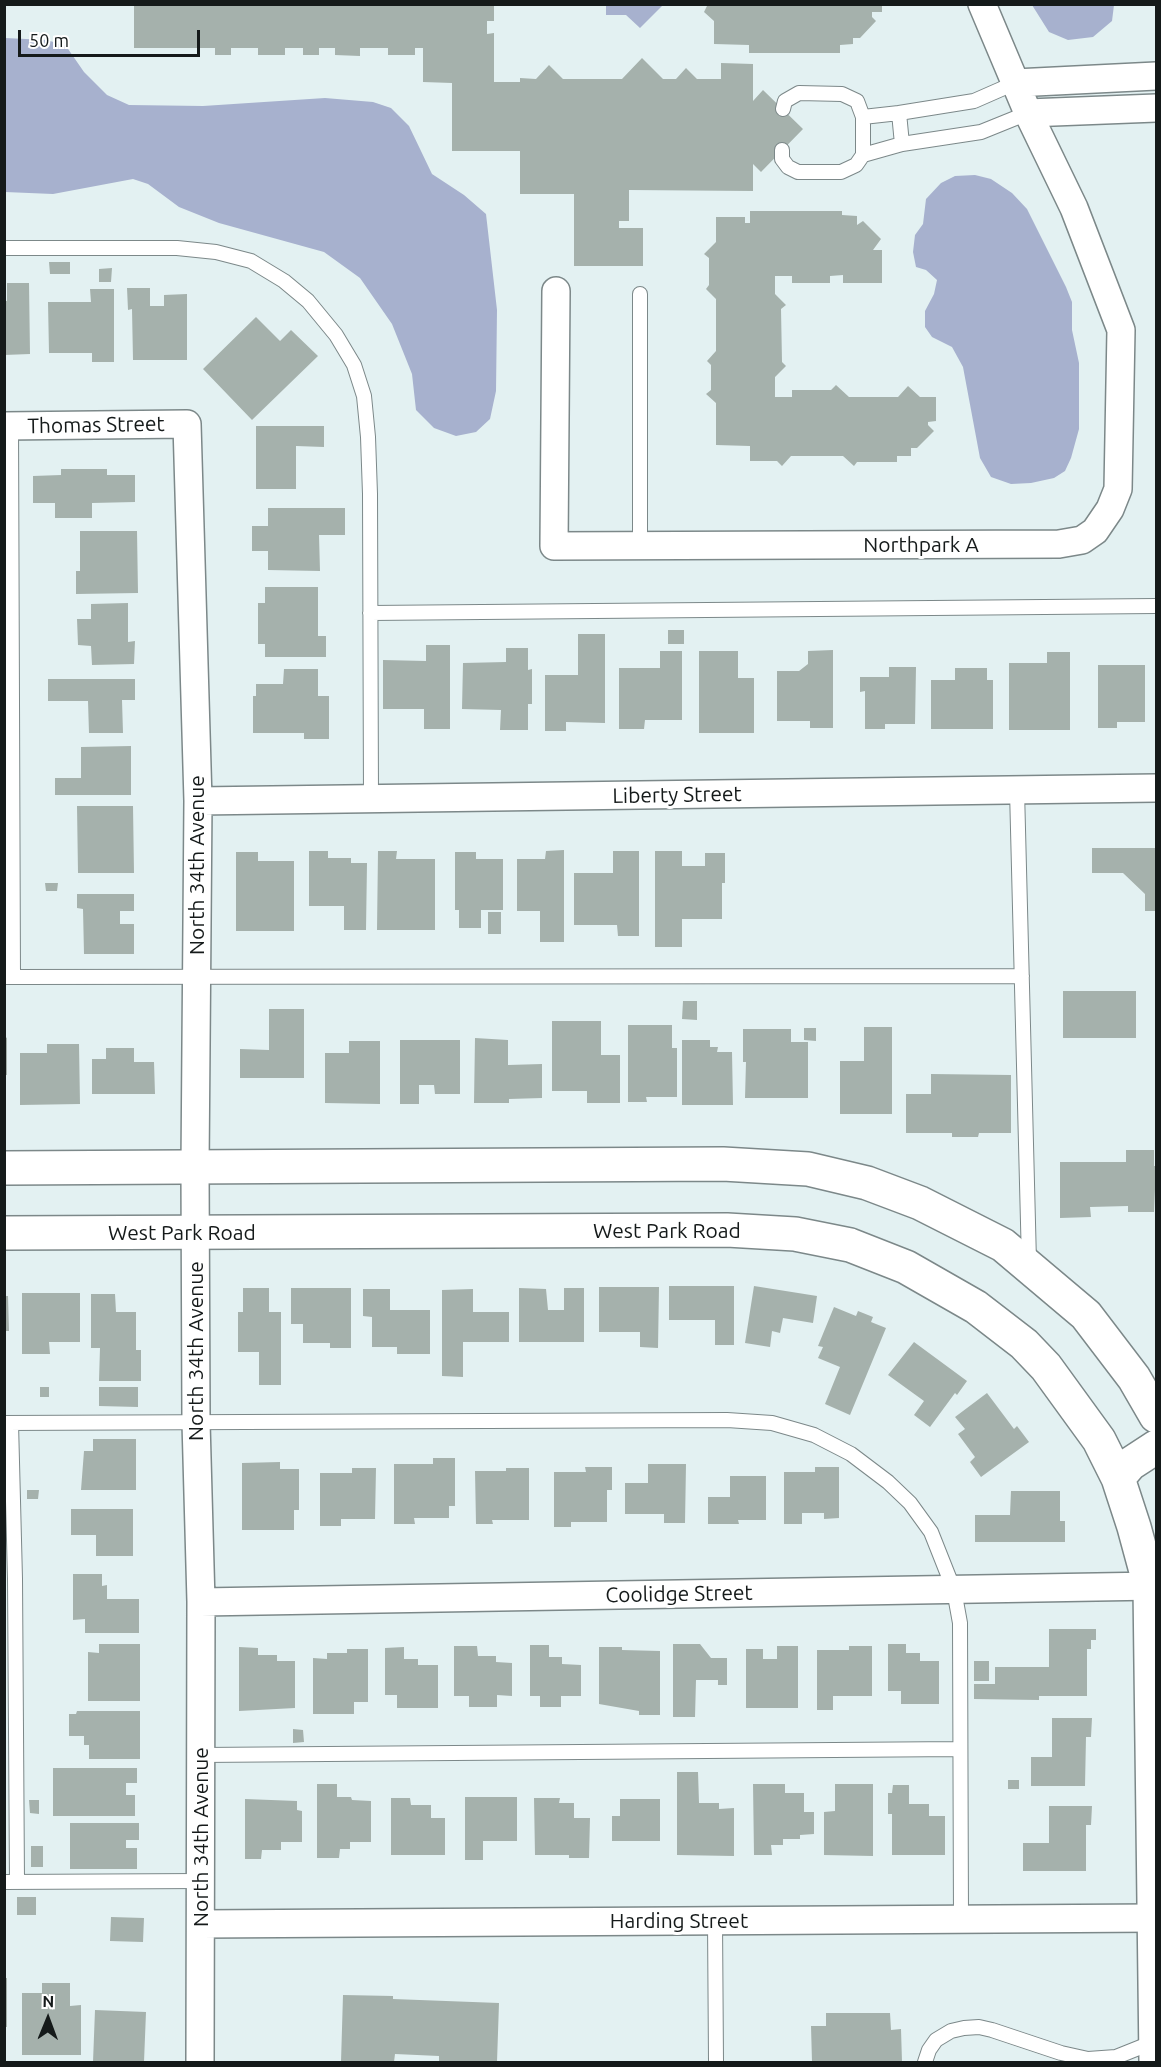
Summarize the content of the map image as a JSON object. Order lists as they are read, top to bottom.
{
  "streets": {
    "street": [
      "Thomas Street",
      "Northpark A",
      "Liberty Street",
      "North 34th Avenue",
      "West Park Road",
      "Coolidge Street",
      "Harding Street"
    ]
  },
  "crossings": [
    ["Thomas Street", "North 34th Avenue"],
    ["Liberty Street", "North 34th Avenue"],
    ["North 34th Avenue", "West Park Road"],
    ["North 34th Avenue", "Coolidge Street"],
    ["North 34th Avenue", "Harding Street"],
    ["West Park Road", "Coolidge Street"],
    ["West Park Road", "Harding Street"]
  ],
  "scale_bar": "50 m",
  "north": "top"
}
